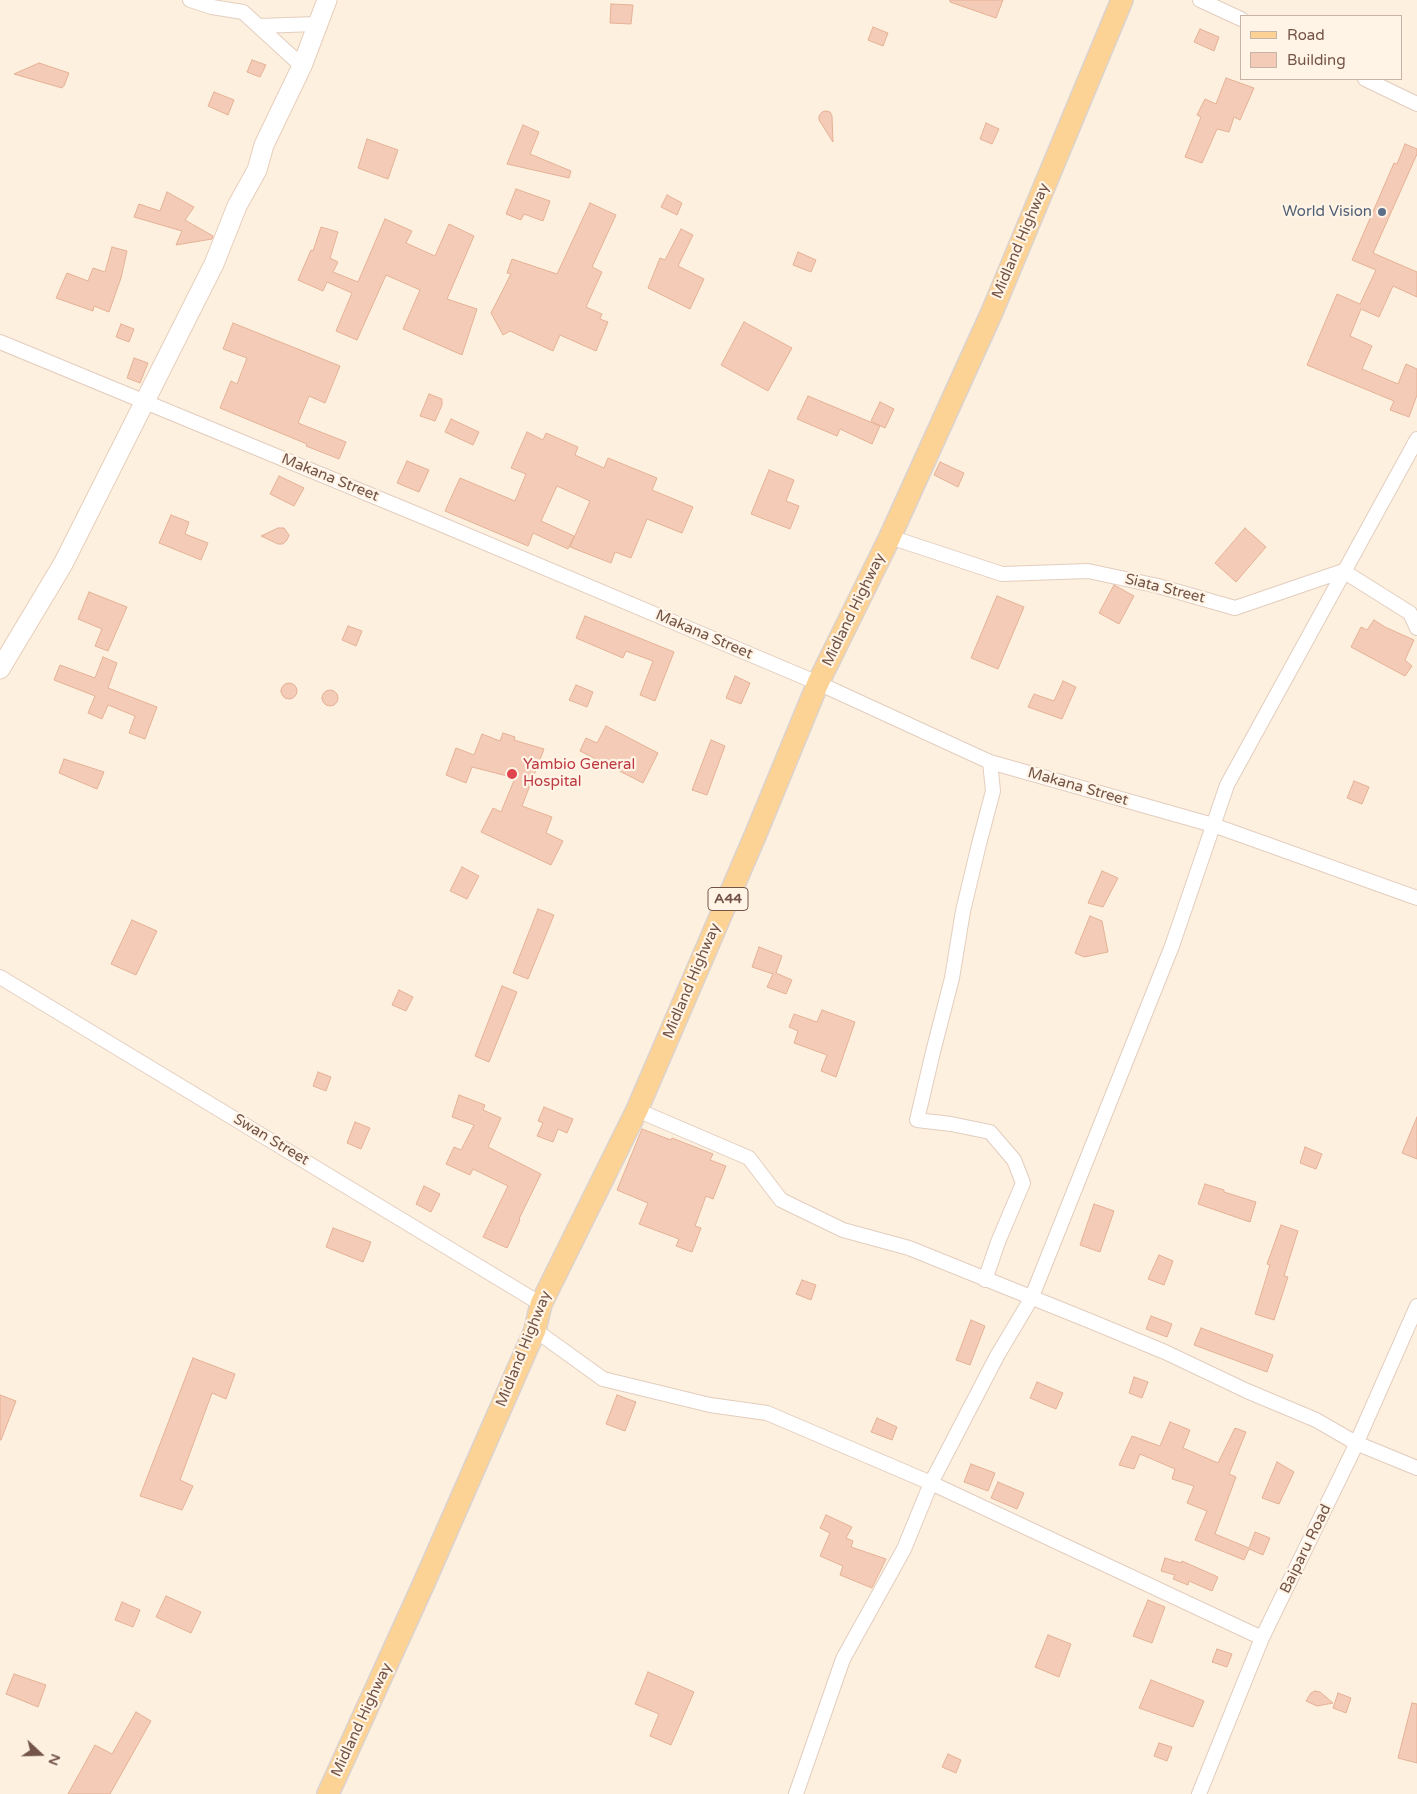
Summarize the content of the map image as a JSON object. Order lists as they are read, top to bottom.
{
  "streets": {
    "main road": ["Midland Highway", "A44"],
    "street": [
      "Makana Street",
      "Siata Street",
      "Swan Street",
      "Baiparu Road"
    ]
  },
  "crossings": [
    ["Midland Highway", "Makana Street"],
    ["Midland Highway", "Siata Street"],
    ["Midland Highway", "Swan Street"]
  ],
  "places": ["World Vision", "Yambio General Hospital"],
  "legend": ["Road", "Building"],
  "north": "right"
}
